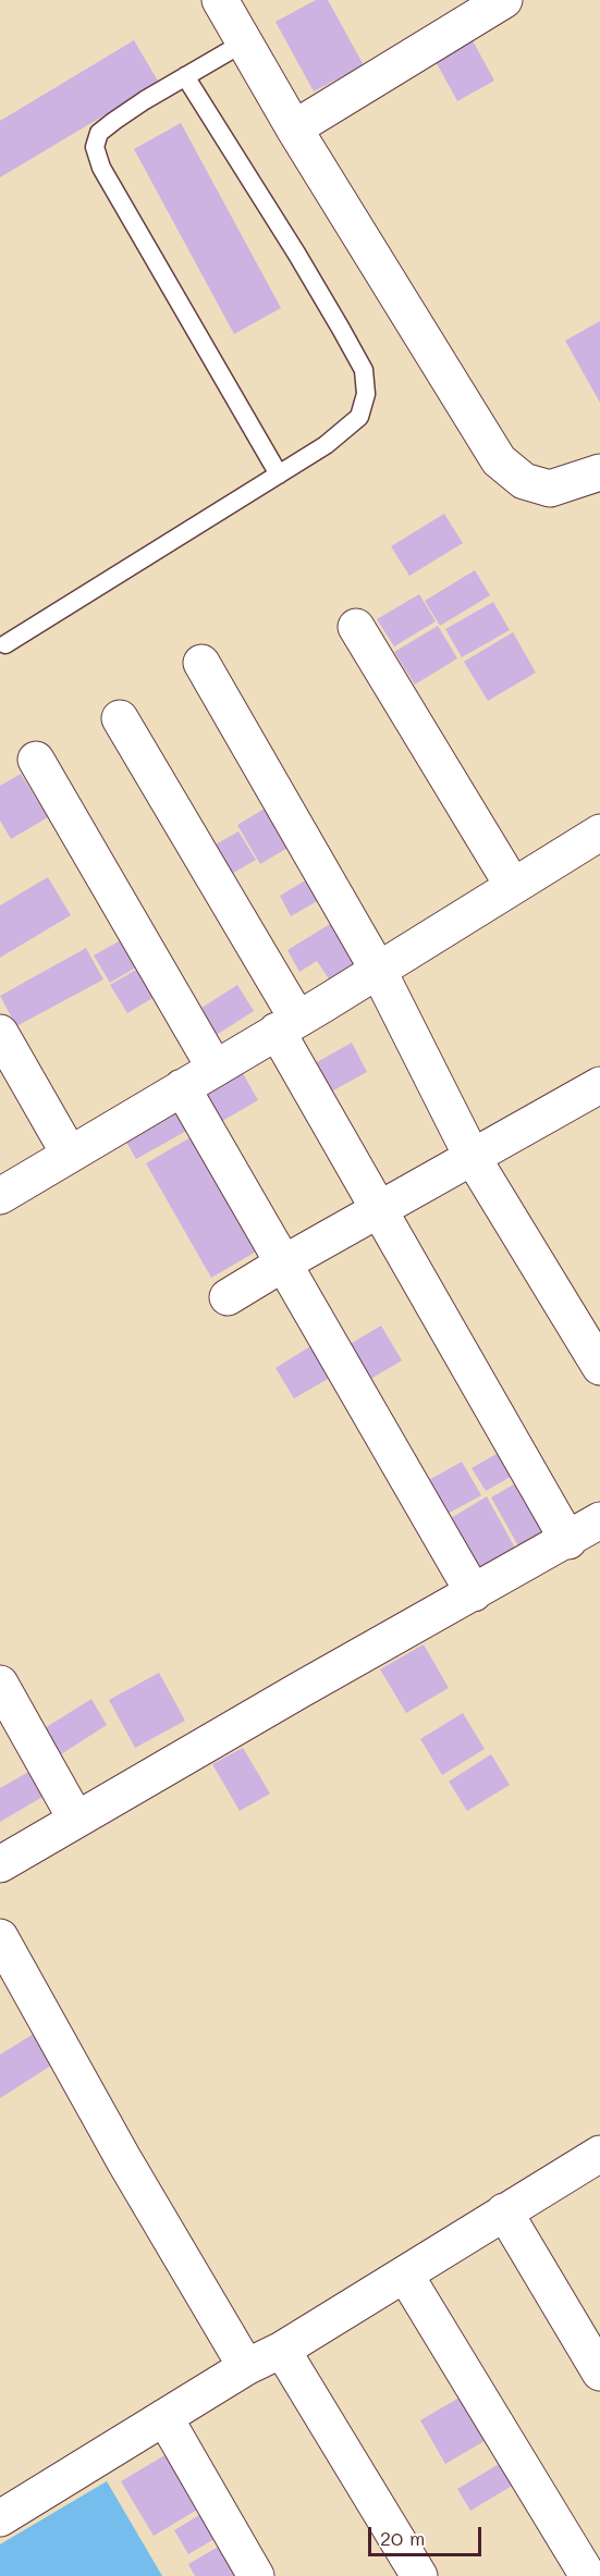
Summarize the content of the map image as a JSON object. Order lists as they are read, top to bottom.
{
  "scale_bar": "20 m"
}
